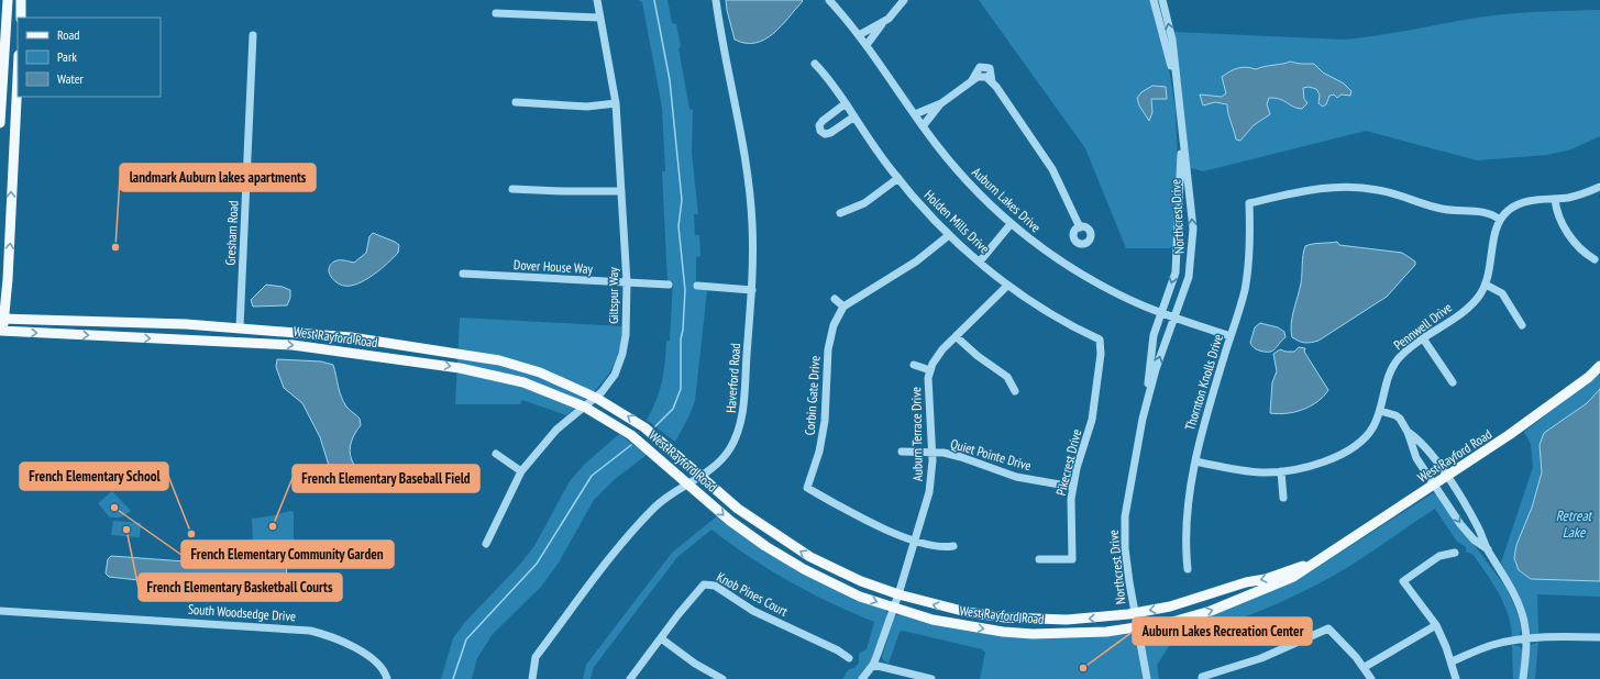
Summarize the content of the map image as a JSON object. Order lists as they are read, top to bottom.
{
  "streets": {
    "main road": ["West Rayford Road"],
    "street": [
      "Auburn Lakes Drive",
      "Northcrest Drive",
      "Holden Mills Drive",
      "Gresham Road",
      "Dover House Way",
      "Giltspur Way",
      "Pennwell Drive",
      "Haverford Road",
      "Thornton Knolls Drive",
      "Corbin Gate Drive",
      "Auburn Terrace Drive",
      "Quiet Pointe Drive",
      "Pikecrest Drive",
      "Knob Pines Court",
      "South Woodsedge Drive"
    ]
  },
  "crossings": [
    ["Auburn Lakes Drive", "Northcrest Drive"],
    ["Auburn Lakes Drive", "Thornton Knolls Drive"],
    ["Northcrest Drive", "West Rayford Road"],
    ["Holden Mills Drive", "Auburn Terrace Drive"],
    ["Holden Mills Drive", "Pikecrest Drive"],
    ["Gresham Road", "West Rayford Road"],
    ["Dover House Way", "Giltspur Way"],
    ["Giltspur Way", "West Rayford Road"],
    ["Pennwell Drive", "Thornton Knolls Drive"],
    ["West Rayford Road", "Haverford Road"],
    ["West Rayford Road", "Auburn Terrace Drive"],
    ["Corbin Gate Drive", "Auburn Terrace Drive"],
    ["Auburn Terrace Drive", "Quiet Pointe Drive"],
    ["Quiet Pointe Drive", "Pikecrest Drive"]
  ],
  "water": ["Retreat Lake"],
  "places": [
    "landmark Auburn lakes apartments",
    "French Elementary Community Garden",
    "French Elementary Baseball Field",
    "French Elementary Basketball Courts",
    "French Elementary School",
    "Auburn Lakes Recreation Center"
  ],
  "legend": ["Road", "Park", "Water"]
}
